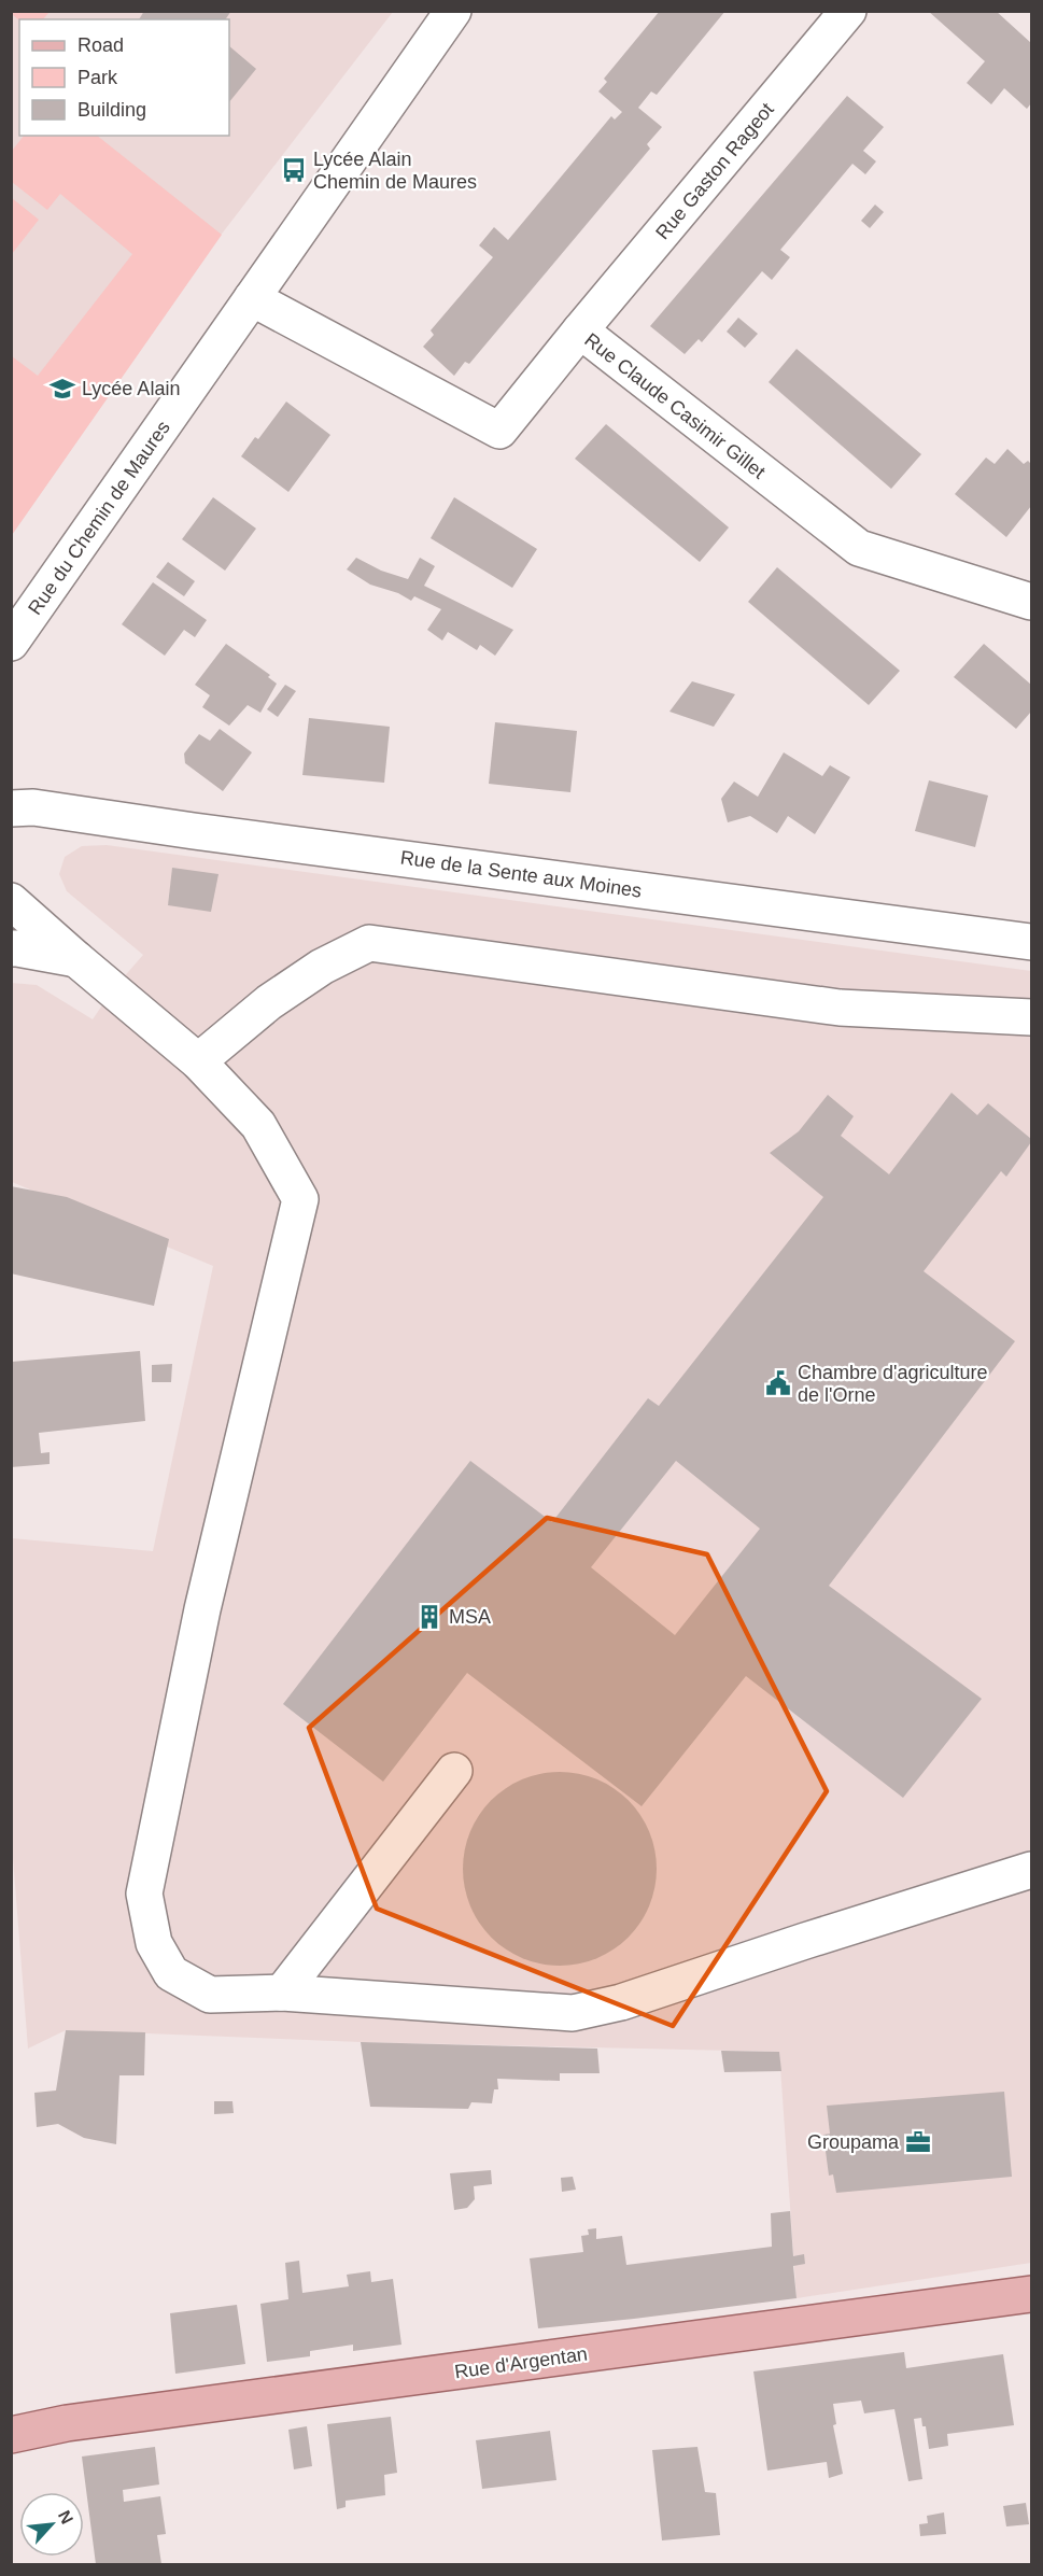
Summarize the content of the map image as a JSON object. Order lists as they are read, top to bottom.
{
  "streets": {
    "main road": ["Rue d'Argentan"],
    "street": [
      "Rue Gaston Rageot",
      "Rue Claude Casimir Gillet",
      "Rue du Chemin de Maures",
      "Rue de la Sente aux Moines"
    ]
  },
  "crossings": [
    ["Rue Gaston Rageot", "Rue Claude Casimir Gillet"],
    ["Rue Claude Casimir Gillet", "Rue du Chemin de Maures"]
  ],
  "places": {
    "bus stop": ["Lycée Alain Chemin de Maures"],
    "school or university": ["Lycée Alain"],
    "public building": ["Chambre d'agriculture de l'Orne"],
    "building": ["MSA"],
    "office": ["Groupama"]
  },
  "legend": ["Road", "Park", "Building"],
  "north": "top right"
}
